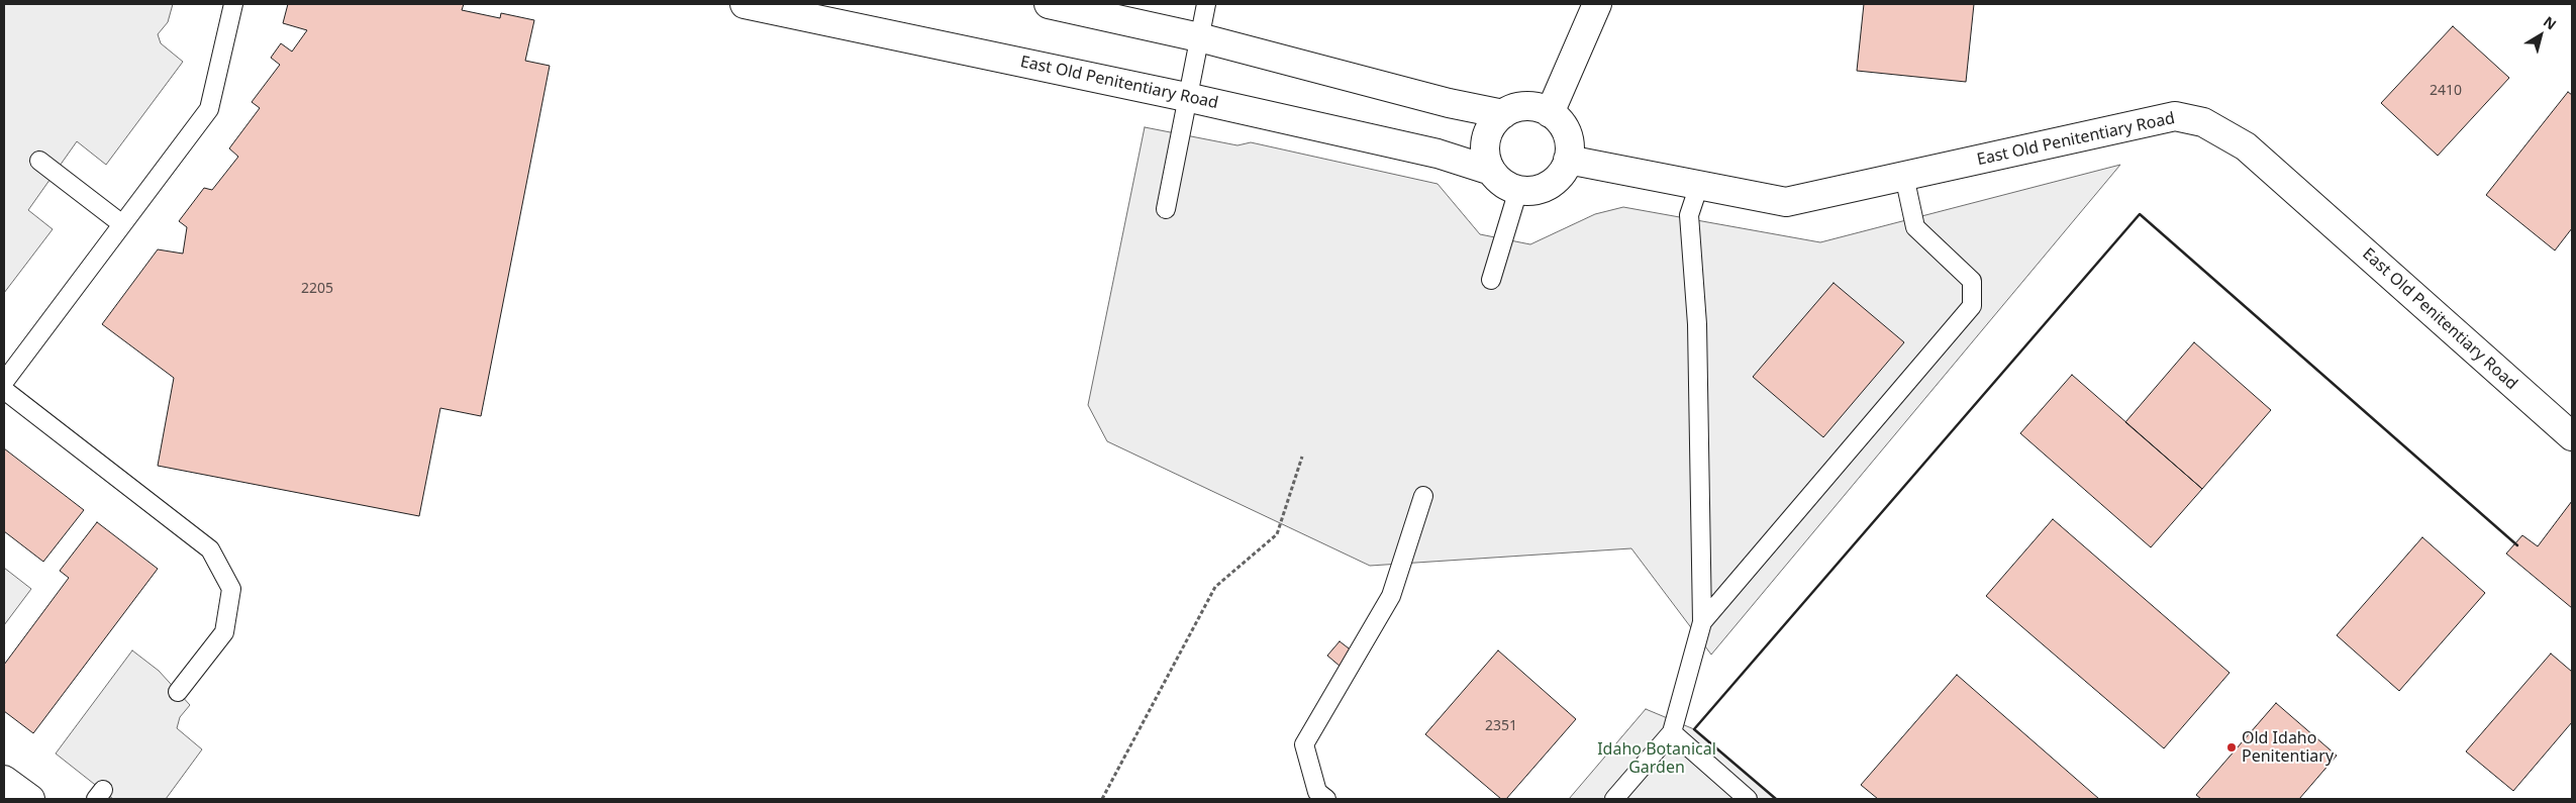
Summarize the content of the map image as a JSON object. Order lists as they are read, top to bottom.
{
  "streets": {
    "street": ["East Old Penitentiary Road"]
  },
  "parks": ["Idaho Botanical Garden"],
  "places": ["Old Idaho Penitentiary"],
  "house_numbers": ["2410", "2205", "2351"],
  "north": "top right"
}
